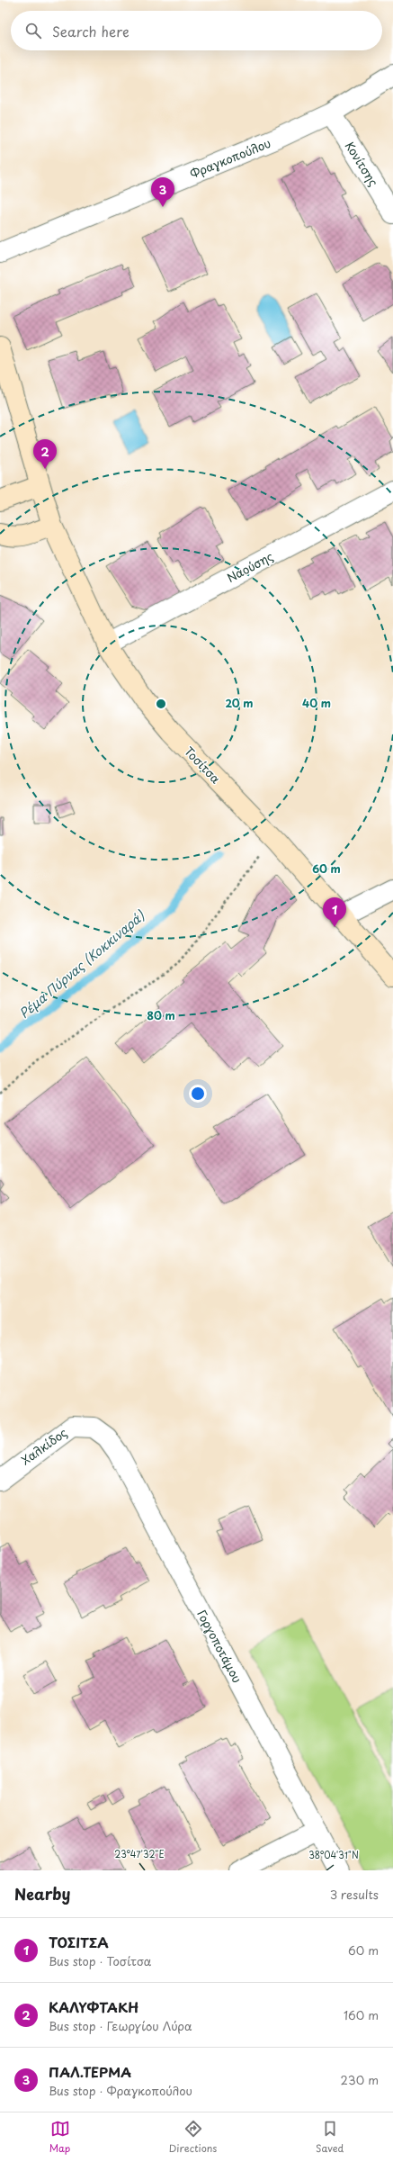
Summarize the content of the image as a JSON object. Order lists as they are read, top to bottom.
{
  "streets": {
    "main road": ["Τοσίτσα"],
    "street": [
      "Φραγκοπούλου",
      "Κονίτσης",
      "Ναούσης",
      "Χαλκίδος",
      "Γοργοποτάμου"
    ]
  },
  "crossings": [
    ["Φραγκοπούλου", "Κονίτσης"],
    ["Ναούσης", "Τοσίτσα"],
    ["Χαλκίδος", "Γοργοποτάμου"]
  ],
  "water": ["Ρέμα Πύρνας (Κοκκιναρά)"],
  "page": {
    "search": "Search here",
    "pins": ["3", "2", "1"],
    "heading": ["Nearby", "3 results"],
    "list": [
      {
        "mark": "1",
        "name": "ΤΟΣΙΤΣΑ",
        "note": "Bus stop · Τοσίτσα",
        "value": "60 m"
      },
      {
        "mark": "2",
        "name": "ΚΑΛΥΦΤΑΚΗ",
        "note": "Bus stop · Γεωργίου Λύρα",
        "value": "160 m"
      },
      {
        "mark": "3",
        "name": "ΠΑΛ.ΤΕΡΜΑ",
        "note": "Bus stop · Φραγκοπούλου",
        "value": "230 m"
      }
    ],
    "nav": ["Map", "Directions", "Saved"]
  },
  "coordinates": ["23°47'32\"E", "38°04'31\"N"],
  "rings": [
    "20 m",
    "40 m",
    "60 m",
    "80 m"
  ]
}
